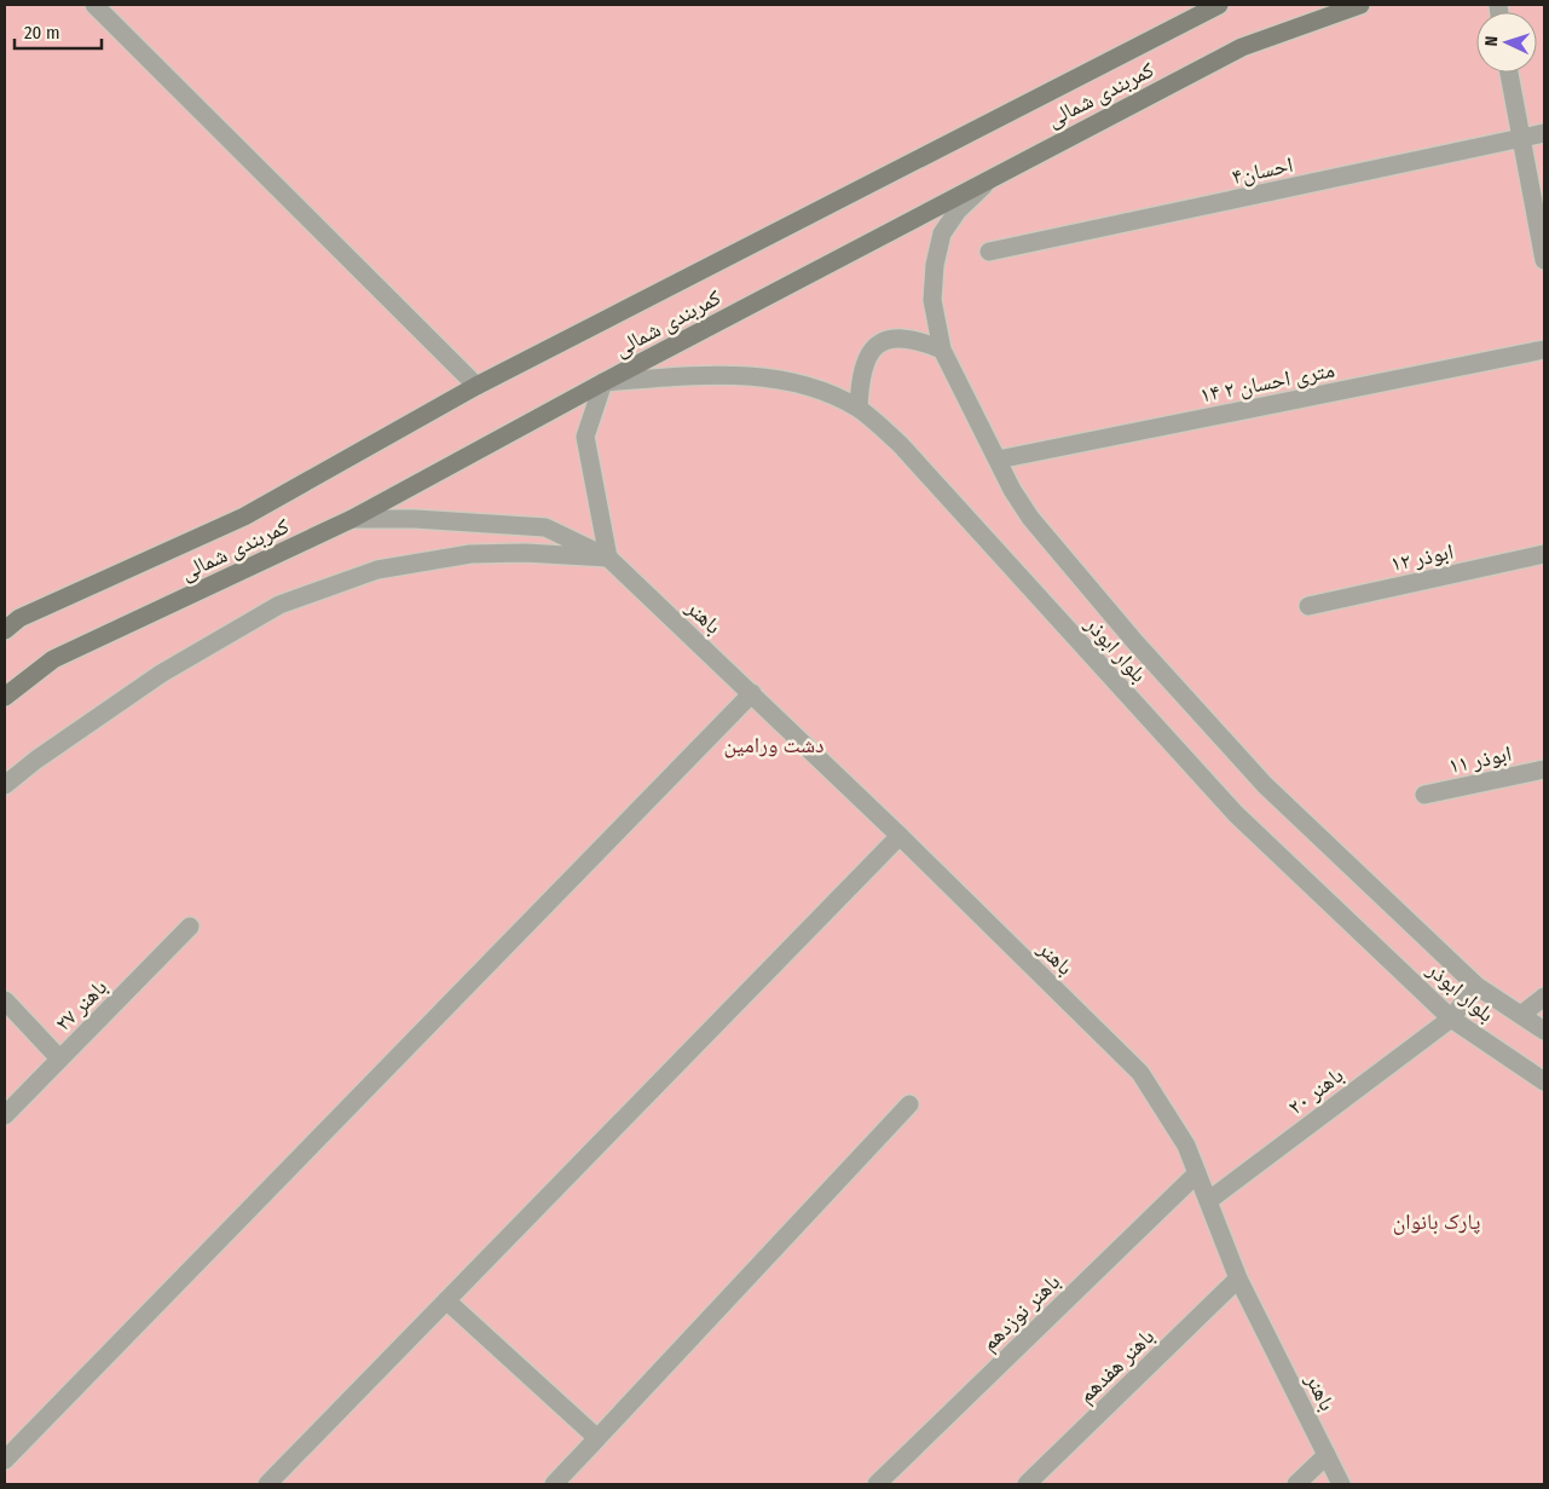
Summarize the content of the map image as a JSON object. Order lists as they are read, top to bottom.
{
  "streets": {
    "main road": ["کمربندی شمالی"],
    "street": [
      "احسان۴",
      "۱۴ متری احسان ۲",
      "ابوذر ۱۲",
      "باهنر",
      "بلوار ابوذر",
      "ابوذر ۱۱",
      "باهنر ۲۷",
      "باهنر ۲۰",
      "باهنر نوزدهم",
      "باهنر هفدهم"
    ]
  },
  "crossings": [
    ["کمربندی شمالی", "باهنر"],
    ["کمربندی شمالی", "بلوار ابوذر"],
    ["۱۴ متری احسان ۲", "بلوار ابوذر"],
    ["باهنر", "باهنر ۲۰"],
    ["باهنر", "باهنر نوزدهم"],
    ["باهنر", "باهنر هفدهم"],
    ["بلوار ابوذر", "باهنر ۲۰"]
  ],
  "parks": ["دشت ورامین", "پارک بانوان"],
  "scale_bar": "20 m",
  "north": "left"
}
